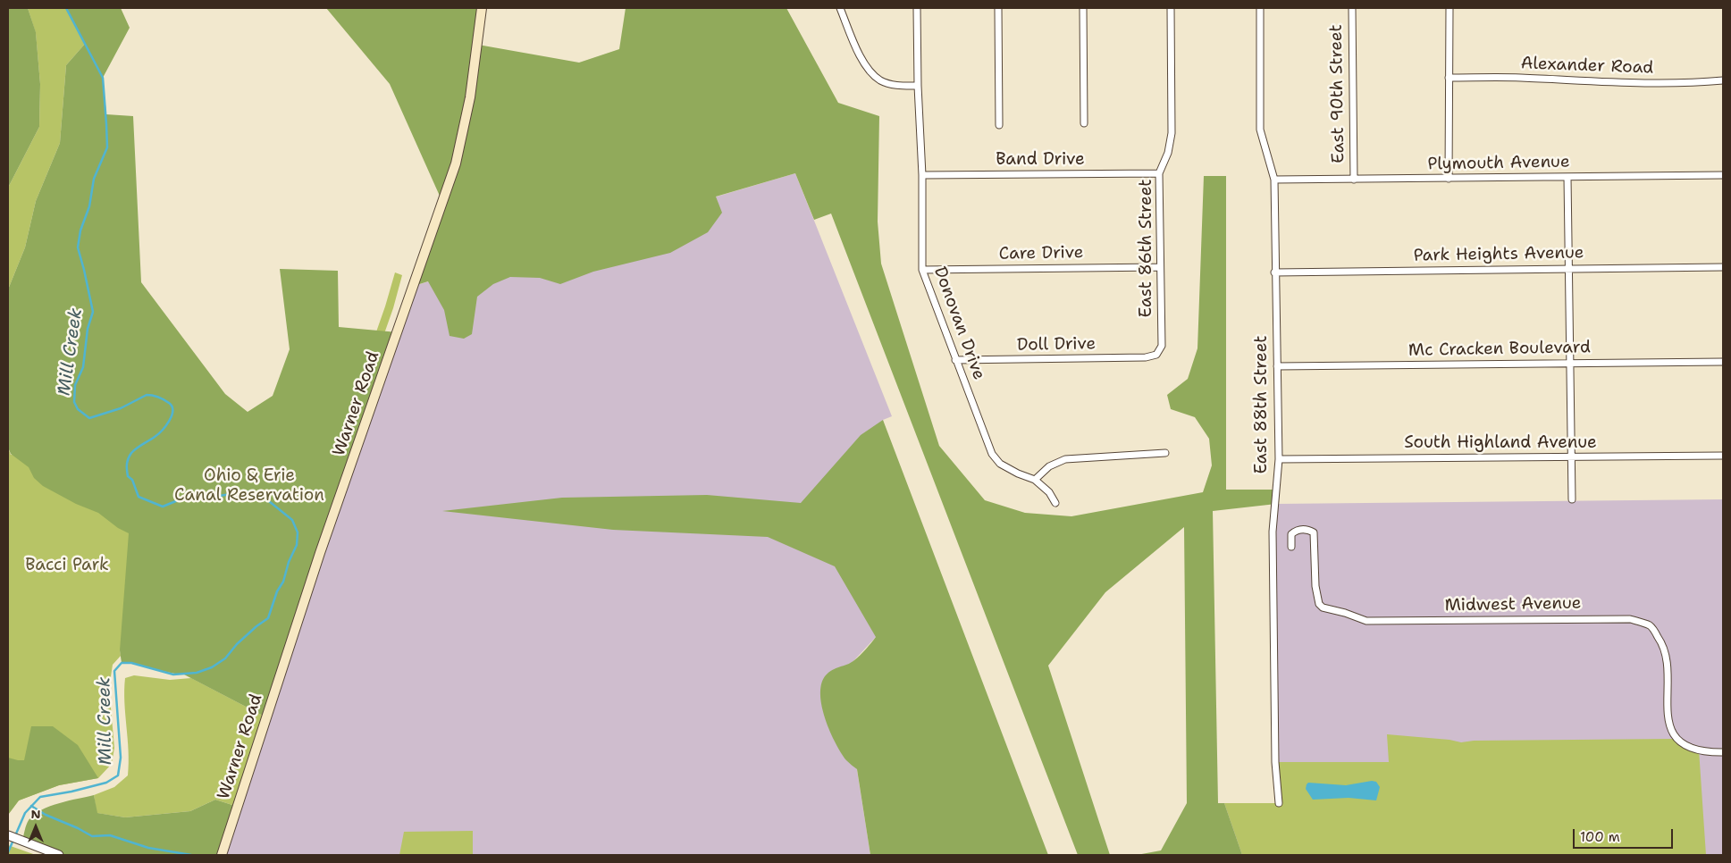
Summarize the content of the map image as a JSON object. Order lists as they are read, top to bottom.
{
  "streets": {
    "main road": ["Warner Road"],
    "street": [
      "Alexander Road",
      "East 90th Street",
      "Band Drive",
      "Plymouth Avenue",
      "East 86th Street",
      "Care Drive",
      "Park Heights Avenue",
      "Donovan Drive",
      "Doll Drive",
      "Mc Cracken Boulevard",
      "East 88th Street",
      "South Highland Avenue",
      "Midwest Avenue"
    ]
  },
  "crossings": [
    ["East 90th Street", "Plymouth Avenue"],
    ["Band Drive", "East 86th Street"],
    ["Band Drive", "Donovan Drive"],
    ["Plymouth Avenue", "East 88th Street"],
    ["East 86th Street", "Care Drive"],
    ["East 86th Street", "Doll Drive"],
    ["Care Drive", "Donovan Drive"],
    ["Park Heights Avenue", "East 88th Street"],
    ["Donovan Drive", "Doll Drive"],
    ["Mc Cracken Boulevard", "East 88th Street"],
    ["East 88th Street", "South Highland Avenue"]
  ],
  "water": ["Mill Creek"],
  "parks": ["Ohio & Erie Canal Reservation", "Bacci Park"],
  "scale_bar": "100 m",
  "north": "top"
}
